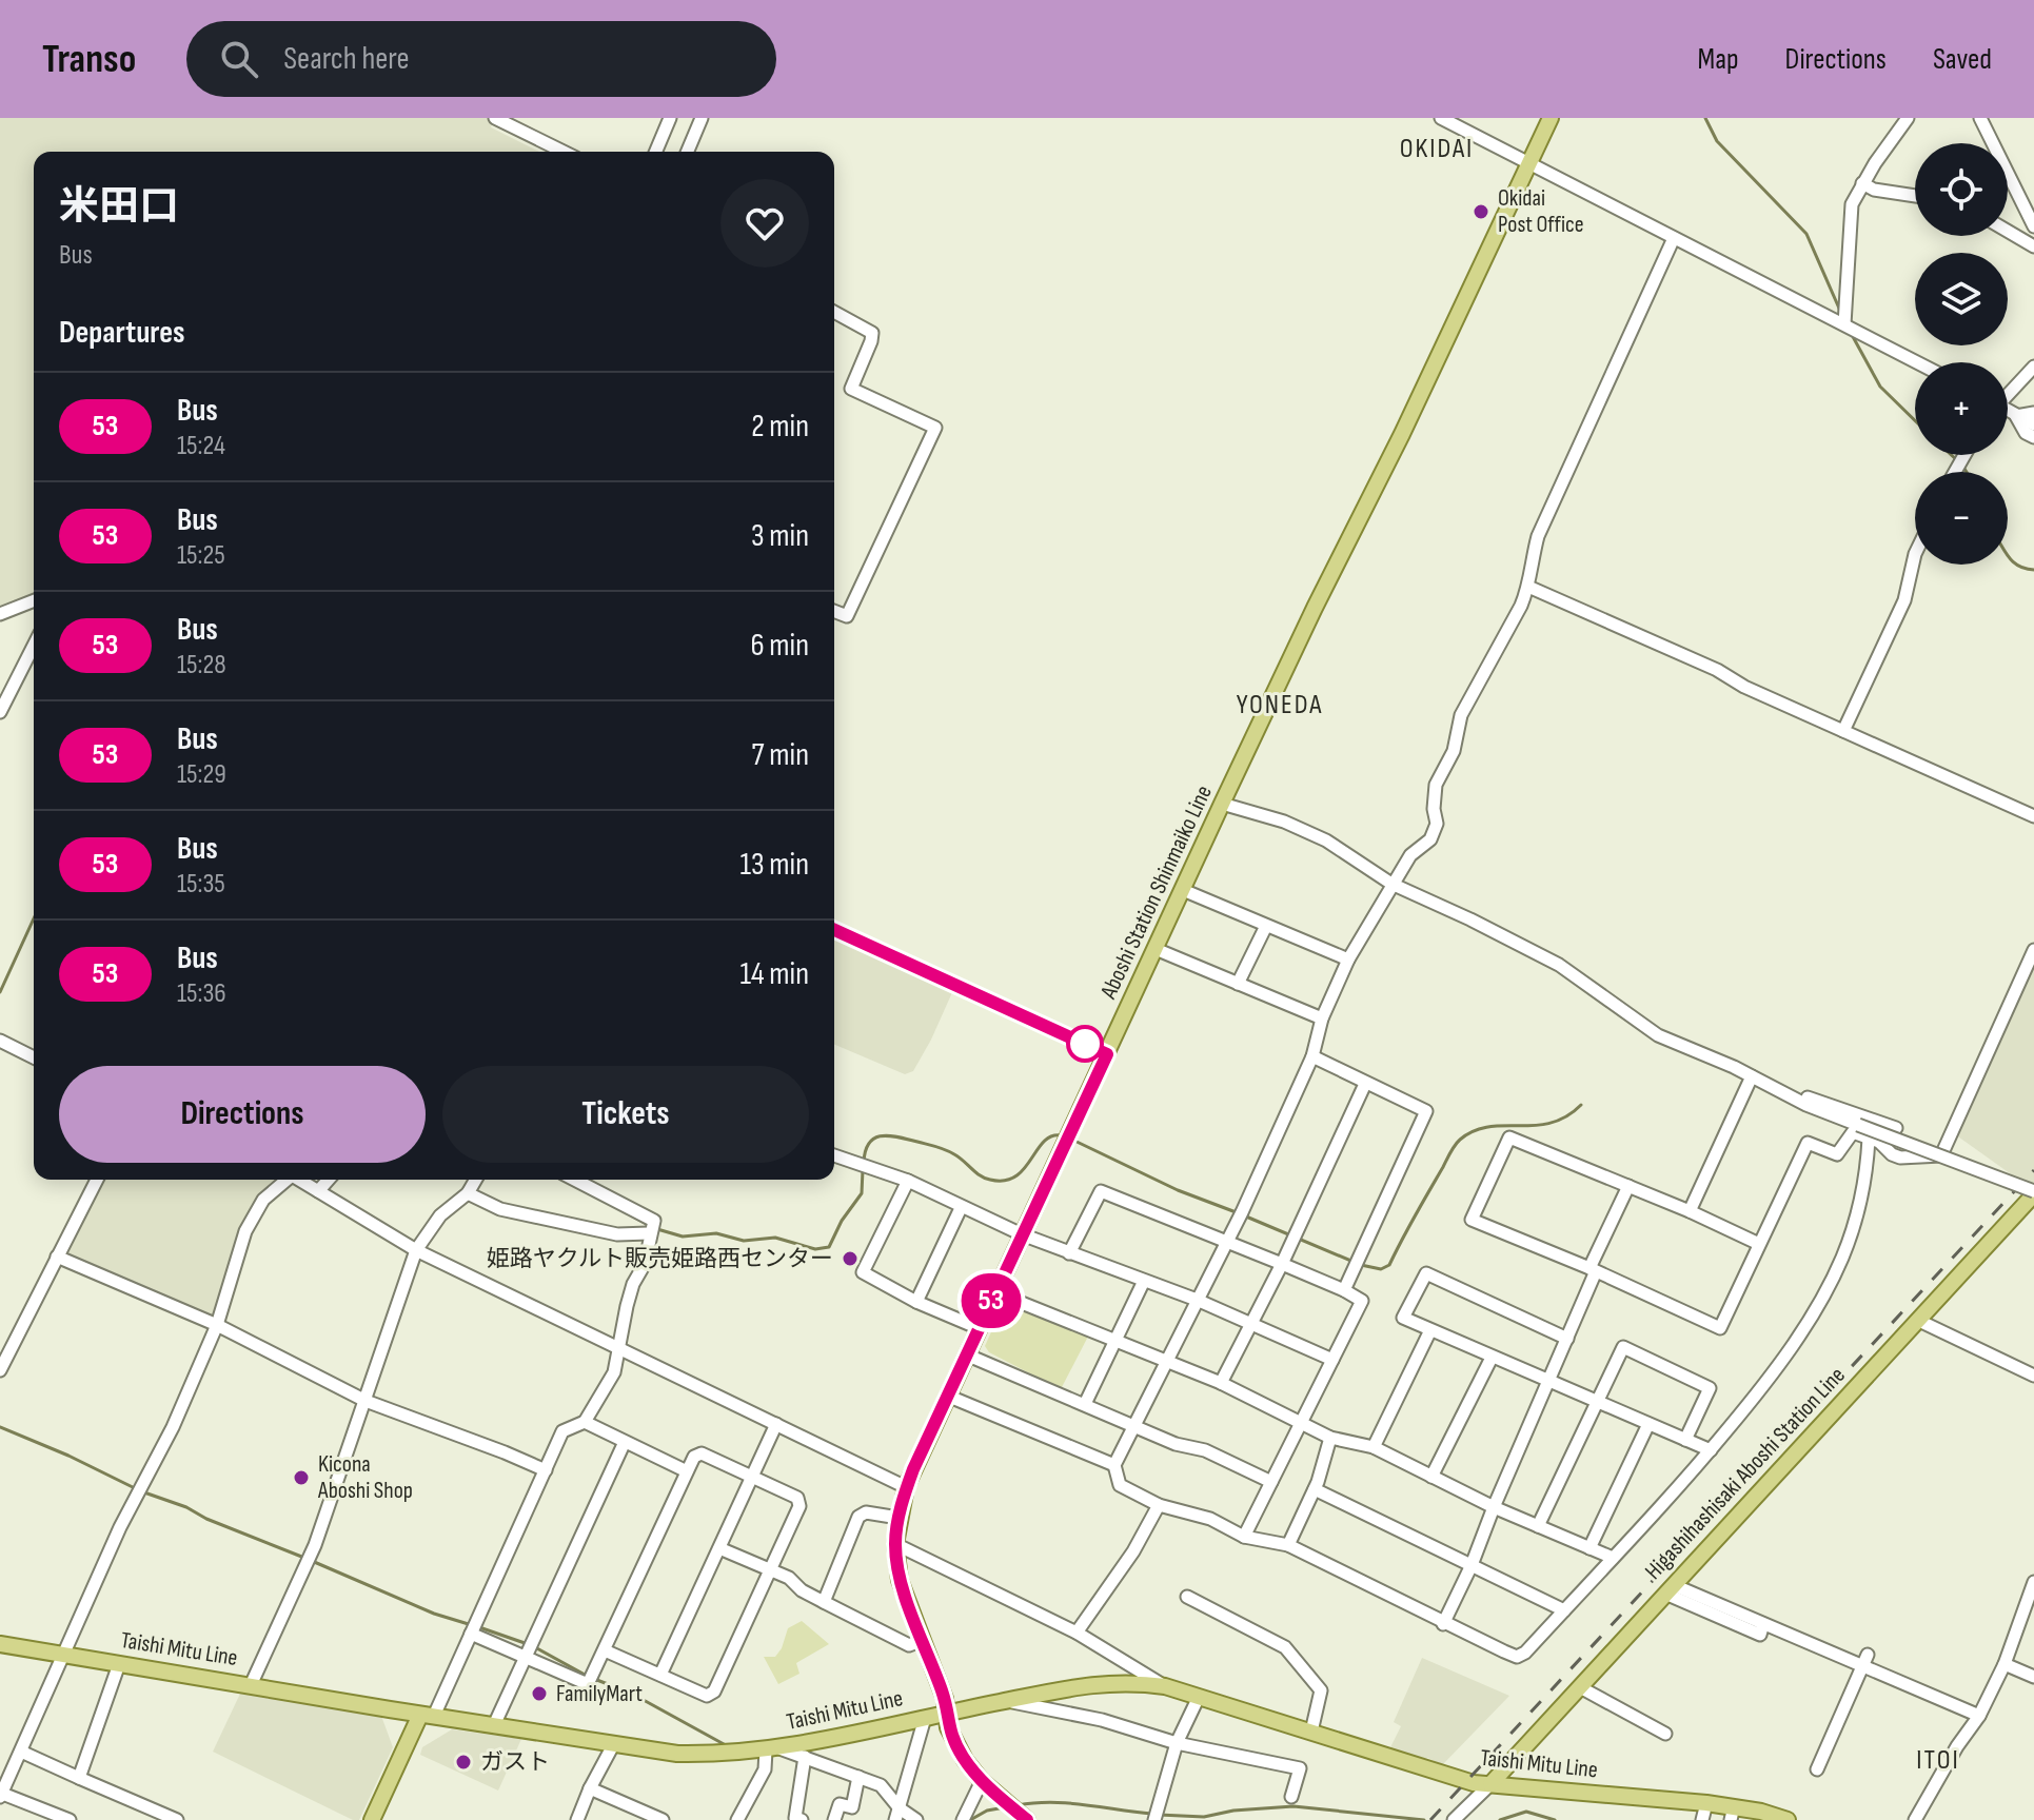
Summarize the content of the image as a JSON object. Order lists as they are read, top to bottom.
{
  "streets": {
    "main road": ["Aboshi Station Shinmaiko Line", "Higashihashisaki Aboshi Station Line", "Taishi Mitu Line"]
  },
  "crossings": [
    ["Aboshi Station Shinmaiko Line", "Taishi Mitu Line"],
    ["Higashihashisaki Aboshi Station Line", "Taishi Mitu Line"]
  ],
  "districts": ["OKIDAI", "YONEDA", "ITOI"],
  "places": [
    "Okidai Post Office",
    "姫路ヤクルト販売姫路西センター",
    "Kicona Aboshi Shop",
    "FamilyMart",
    "ガスト"
  ],
  "lines": ["bus line 53"],
  "page": {
    "header": "Transo",
    "search": "Search here",
    "nav": ["Map", "Directions", "Saved"],
    "on_map": "53",
    "map_buttons": ["+", "−"],
    "heading": [
      ["米田口", "Bus"],
      "Departures"
    ],
    "list": [
      {
        "mark": "53",
        "name": "Bus",
        "note": "15:24",
        "value": "2 min"
      },
      {
        "mark": "53",
        "name": "Bus",
        "note": "15:25",
        "value": "3 min"
      },
      {
        "mark": "53",
        "name": "Bus",
        "note": "15:28",
        "value": "6 min"
      },
      {
        "mark": "53",
        "name": "Bus",
        "note": "15:29",
        "value": "7 min"
      },
      {
        "mark": "53",
        "name": "Bus",
        "note": "15:35",
        "value": "13 min"
      },
      {
        "mark": "53",
        "name": "Bus",
        "note": "15:36",
        "value": "14 min"
      }
    ],
    "buttons": ["Directions", "Tickets"]
  }
}
